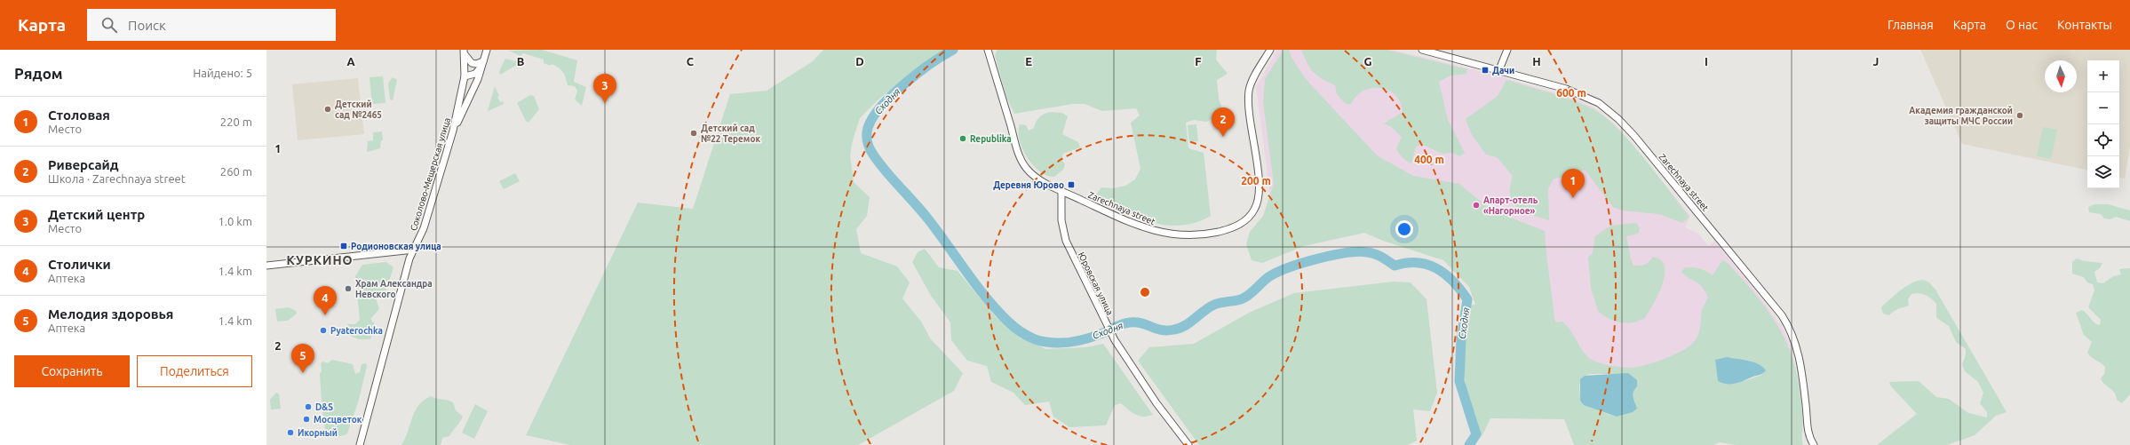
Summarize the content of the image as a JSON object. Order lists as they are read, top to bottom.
{
  "streets": {
    "main road": ["Соколово-Мещерская улица", "Zarechnaya street", "Юровская улица"]
  },
  "crossings": [
    ["Zarechnaya street", "Юровская улица"]
  ],
  "districts": ["КУРКИНО"],
  "water": ["Сходня"],
  "places": {
    "transit": ["Дачи", "Деревня Юрово", "Родионовская улица"],
    "other": [
      "Детский сад №2465",
      "Академия гражданской защиты МЧС России",
      "Детский сад №22 Теремок",
      "Republika",
      "Апарт-отель «Нагорное»",
      "Храм Александра Невского",
      "Pyaterochka",
      "D&S",
      "Мосцветок",
      "Икорный"
    ]
  },
  "north": "bottom",
  "page": {
    "header": "Карта",
    "search": "Поиск",
    "nav": [
      "Главная",
      "Карта",
      "О нас",
      "Контакты"
    ],
    "heading": ["Рядом", "Найдено: 5"],
    "map_buttons": ["+", "−"],
    "pins": [
      "3",
      "2",
      "1",
      "4",
      "5"
    ],
    "list": [
      {
        "mark": "1",
        "name": "Столовая",
        "note": "Место",
        "value": "220 m"
      },
      {
        "mark": "2",
        "name": "Риверсайд",
        "note": "Школа · Zarechnaya street",
        "value": "260 m"
      },
      {
        "mark": "3",
        "name": "Детский центр",
        "note": "Место",
        "value": "1.0 km"
      },
      {
        "mark": "4",
        "name": "Столички",
        "note": "Аптека",
        "value": "1.4 km"
      },
      {
        "mark": "5",
        "name": "Мелодия здоровья",
        "note": "Аптека",
        "value": "1.4 km"
      }
    ],
    "buttons": ["Сохранить", "Поделиться"]
  },
  "grid": {
    "columns": [
      "A",
      "B",
      "C",
      "D",
      "E",
      "F",
      "G",
      "H",
      "I",
      "J"
    ],
    "rows": ["1", "2"]
  },
  "rings": ["600 m", "400 m", "200 m"]
}
